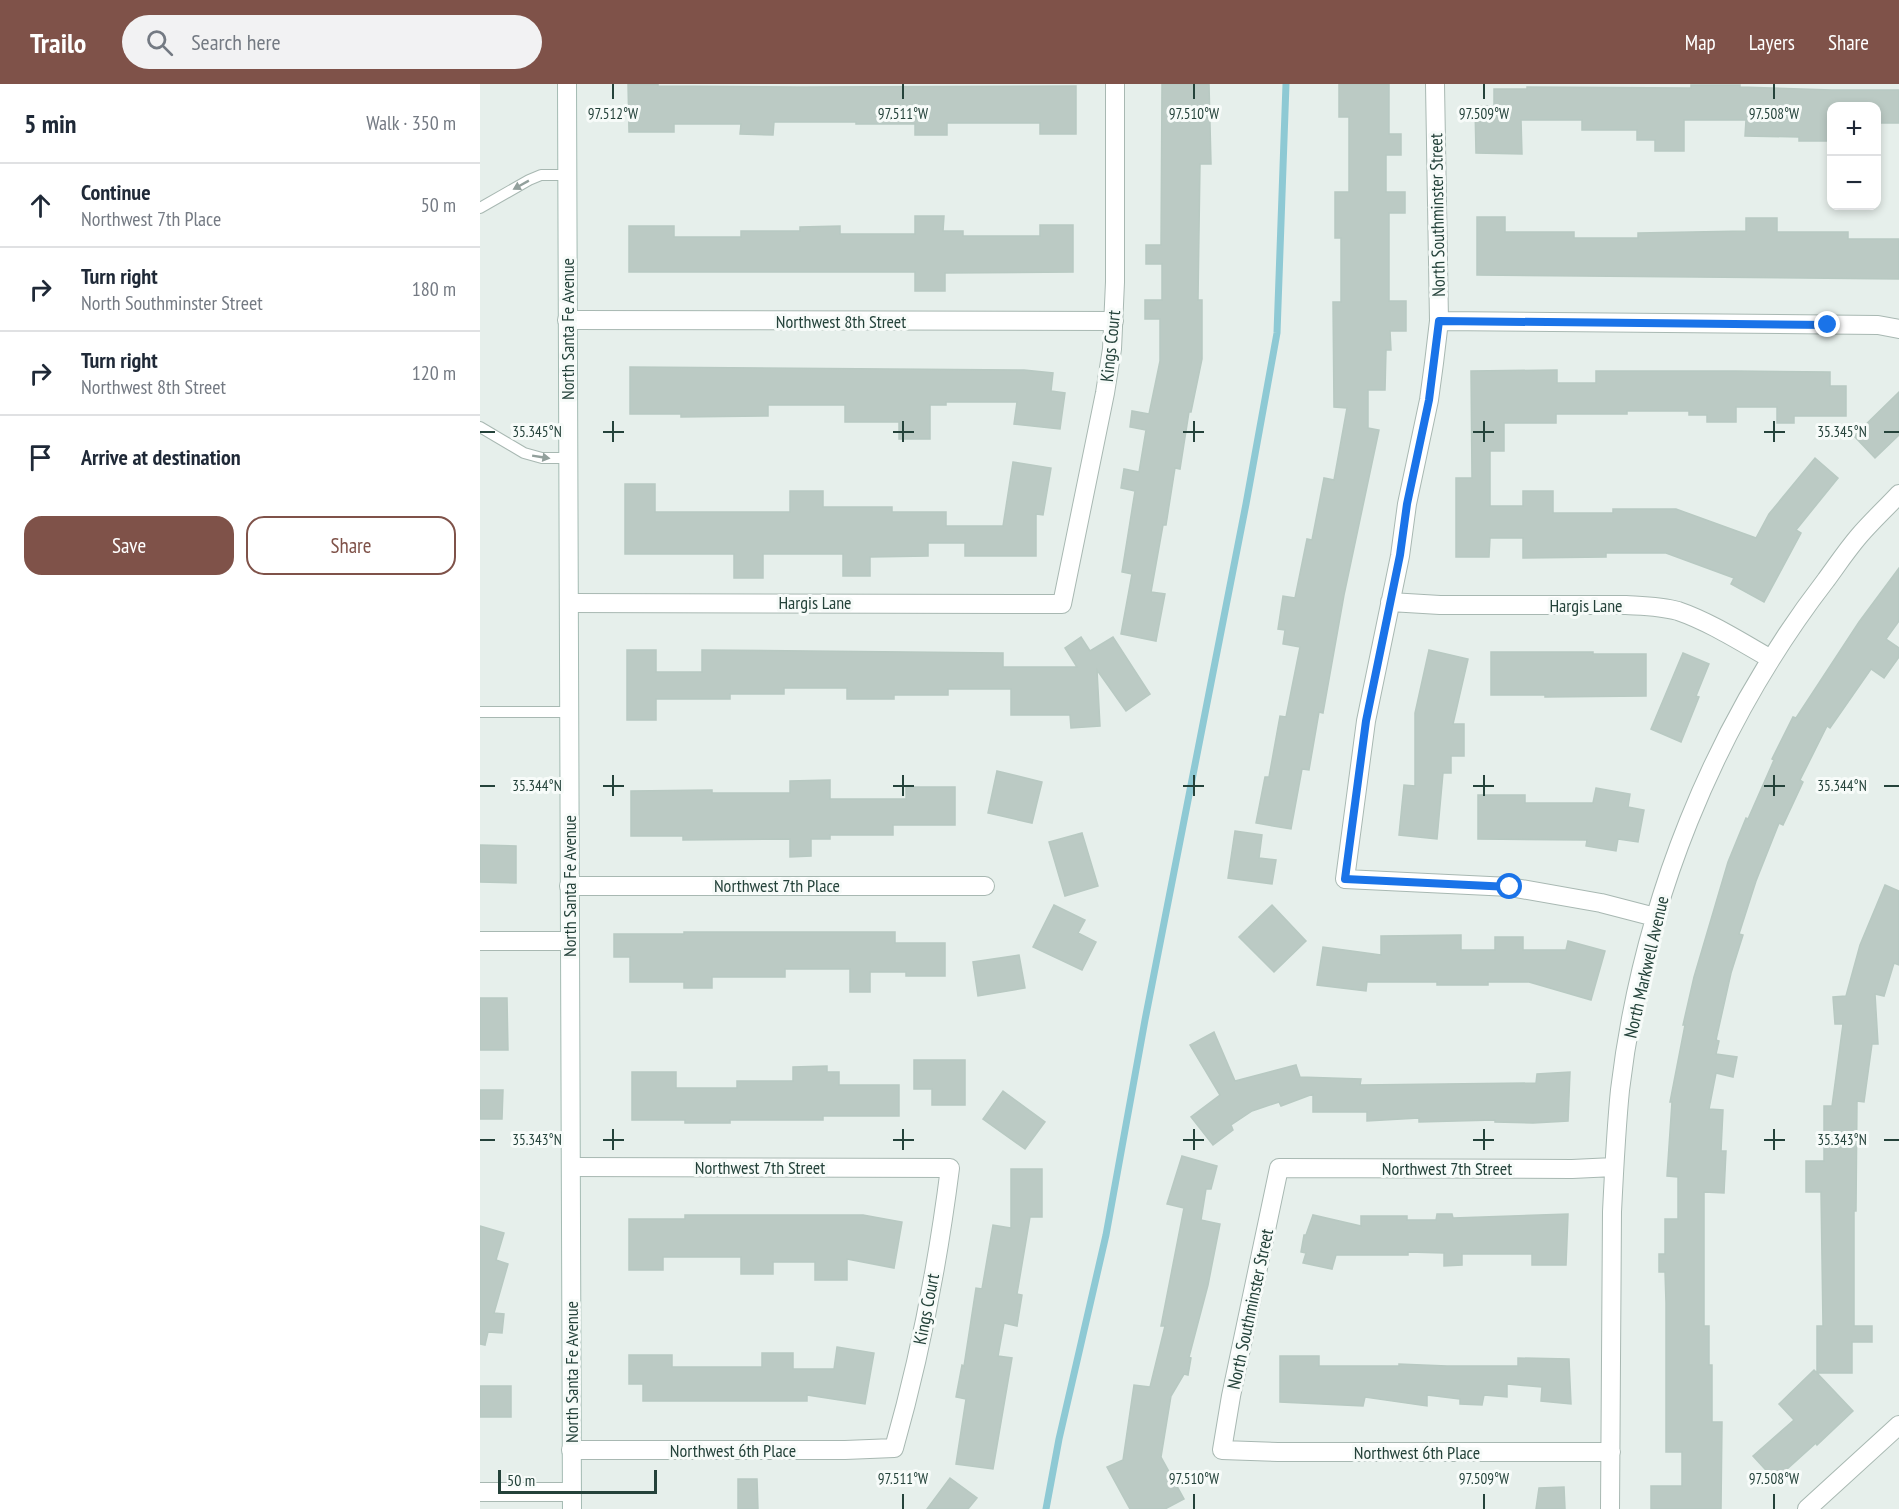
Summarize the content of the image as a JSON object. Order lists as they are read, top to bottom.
{
  "streets": {
    "street": [
      "North Southminster Street",
      "Northwest 8th Street",
      "North Santa Fe Avenue",
      "Kings Court",
      "Hargis Lane",
      "Northwest 7th Place",
      "North Markwell Avenue",
      "Northwest 7th Street",
      "Northwest 6th Place"
    ]
  },
  "crossings": [
    ["North Southminster Street", "Hargis Lane"],
    ["North Southminster Street", "North Markwell Avenue"],
    ["North Southminster Street", "Northwest 7th Street"],
    ["North Southminster Street", "Northwest 6th Place"],
    ["Northwest 8th Street", "North Santa Fe Avenue"],
    ["Northwest 8th Street", "Kings Court"],
    ["North Santa Fe Avenue", "Hargis Lane"],
    ["North Santa Fe Avenue", "Northwest 7th Place"],
    ["North Santa Fe Avenue", "Northwest 7th Street"],
    ["North Santa Fe Avenue", "Northwest 6th Place"],
    ["Kings Court", "Hargis Lane"],
    ["Kings Court", "Northwest 7th Street"],
    ["Kings Court", "Northwest 6th Place"],
    ["Hargis Lane", "North Markwell Avenue"],
    ["North Markwell Avenue", "Northwest 7th Street"],
    ["North Markwell Avenue", "Northwest 6th Place"]
  ],
  "scale_bar": "50 m",
  "page": {
    "header": "Trailo",
    "search": "Search here",
    "nav": ["Map", "Layers", "Share"],
    "heading": ["5 min", "Walk · 350 m"],
    "map_buttons": ["+", "−"],
    "list": [
      ["Continue", "Northwest 7th Place", "50 m"],
      ["Turn right", "North Southminster Street", "180 m"],
      ["Turn right", "Northwest 8th Street", "120 m"],
      "Arrive at destination"
    ],
    "buttons": ["Save", "Share"],
    "scale": "50 m"
  },
  "coordinates": [
    "97.512°W",
    "97.511°W",
    "97.510°W",
    "97.509°W",
    "97.508°W",
    "35.345°N",
    "35.344°N",
    "35.343°N"
  ]
}
